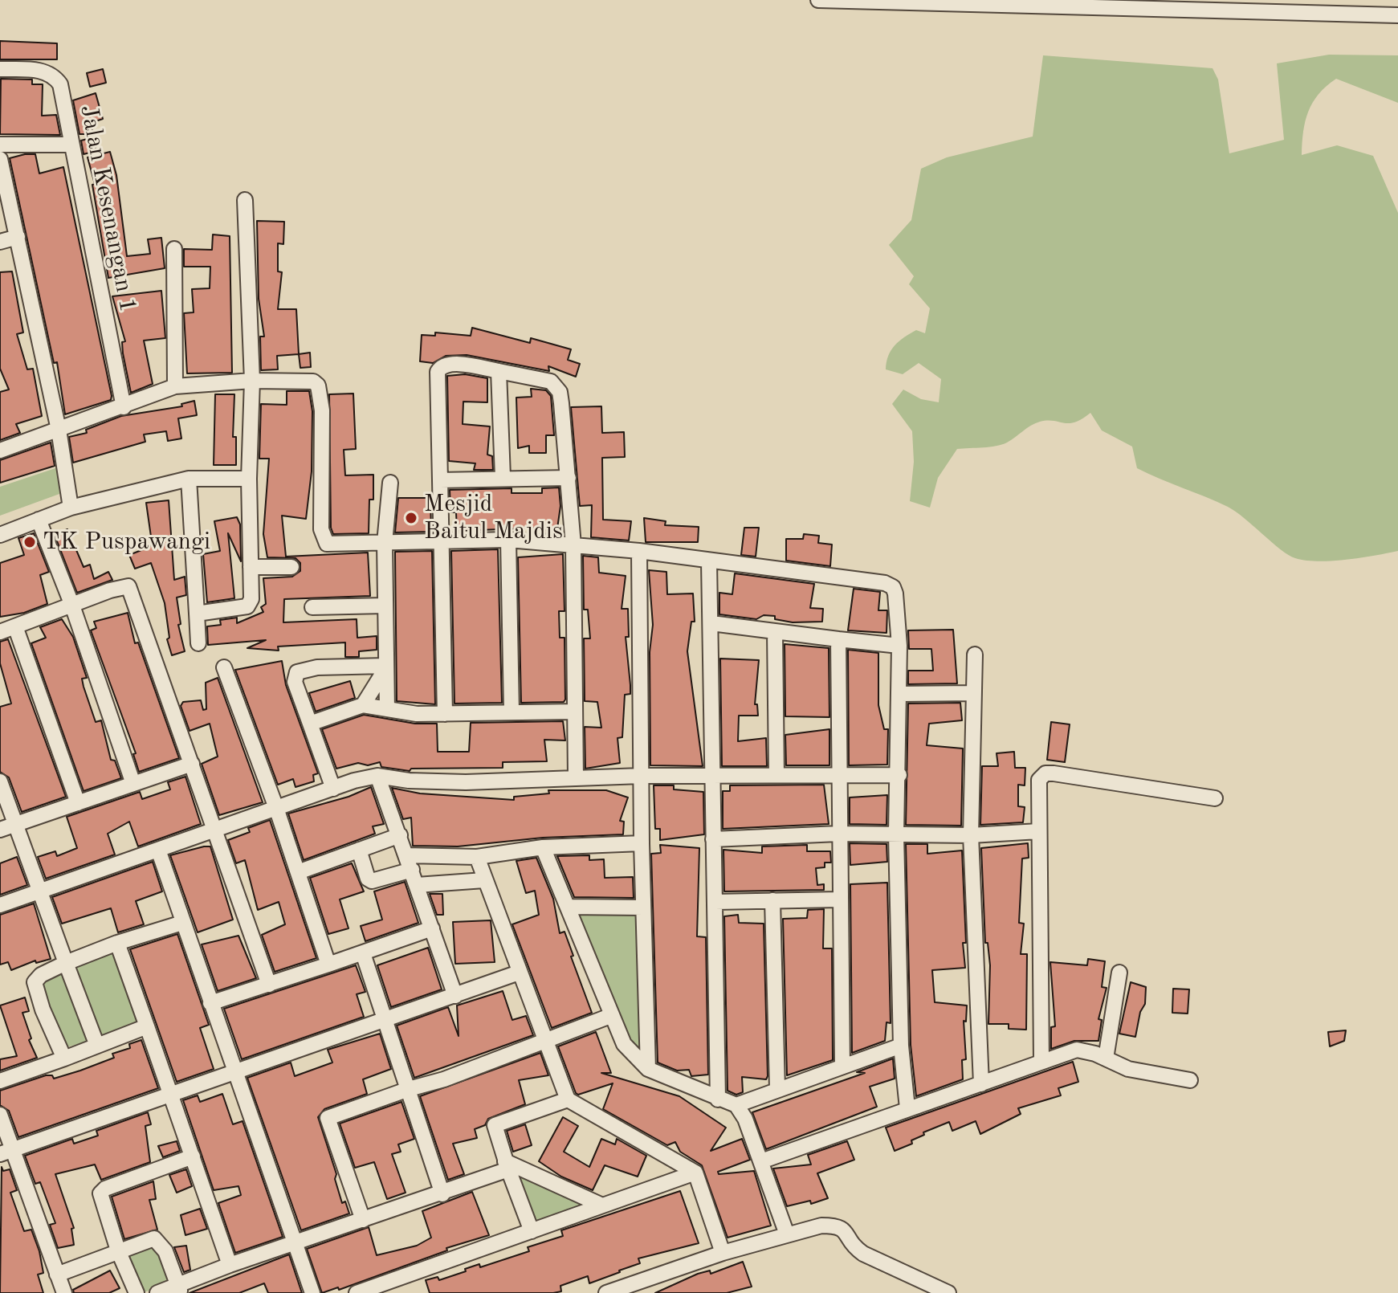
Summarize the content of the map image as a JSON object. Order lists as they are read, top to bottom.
{
  "streets": {
    "street": ["Jalan Kesenangan 1"]
  },
  "places": ["Mesjid Baitul Majdis", "TK Puspawangi"]
}
